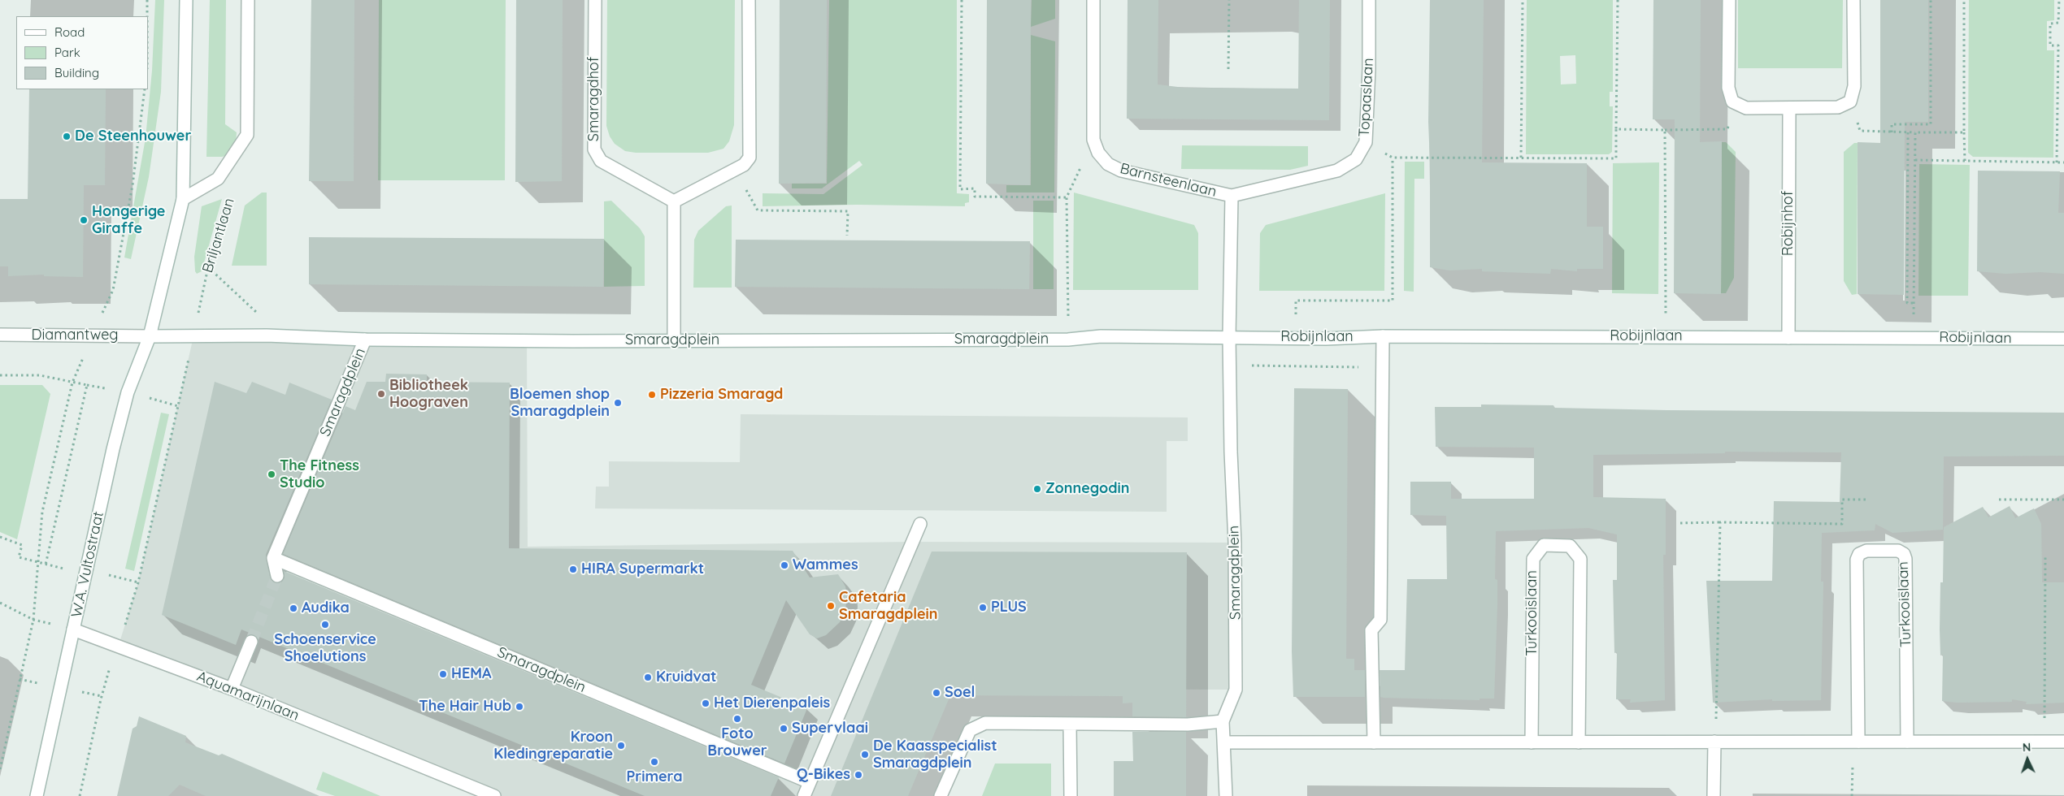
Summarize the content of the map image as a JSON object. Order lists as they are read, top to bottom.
{
  "streets": {
    "street": [
      "Topaaslaan",
      "Smaragdhof",
      "Barnsteenlaan",
      "Robijnhof",
      "Briljantlaan",
      "Diamantweg",
      "Robijnlaan",
      "Smaragdplein",
      "W.A. Vultostraat",
      "Turkooislaan",
      "Aquamarijnlaan"
    ]
  },
  "crossings": [
    ["Topaaslaan", "Barnsteenlaan"],
    ["Barnsteenlaan", "Robijnlaan"],
    ["Barnsteenlaan", "Smaragdplein"],
    ["Robijnhof", "Robijnlaan"],
    ["Briljantlaan", "Smaragdplein"],
    ["Diamantweg", "Smaragdplein"],
    ["Diamantweg", "W.A. Vultostraat"],
    ["Robijnlaan", "Smaragdplein"],
    ["Smaragdplein", "W.A. Vultostraat"],
    ["W.A. Vultostraat", "Aquamarijnlaan"]
  ],
  "places": [
    "De Steenhouwer",
    "Hongerige Giraffe",
    "Bibliotheek Hoograven",
    "Pizzeria Smaragd",
    "Bloemen shop Smaragdplein",
    "The Fitness Studio",
    "Zonnegodin",
    "Wammes",
    "HIRA Supermarkt",
    "Cafetaria Smaragdplein",
    "PLUS",
    "Audika",
    "Schoenservice Shoelutions",
    "HEMA",
    "Kruidvat",
    "Soel",
    "Het Dierenpaleis",
    "The Hair Hub",
    "Foto Brouwer",
    "Supervlaai",
    "Kroon Kledingreparatie",
    "De Kaasspecialist Smaragdplein",
    "Primera",
    "Q-Bikes"
  ],
  "legend": ["Road", "Park", "Building"],
  "north": "top"
}
